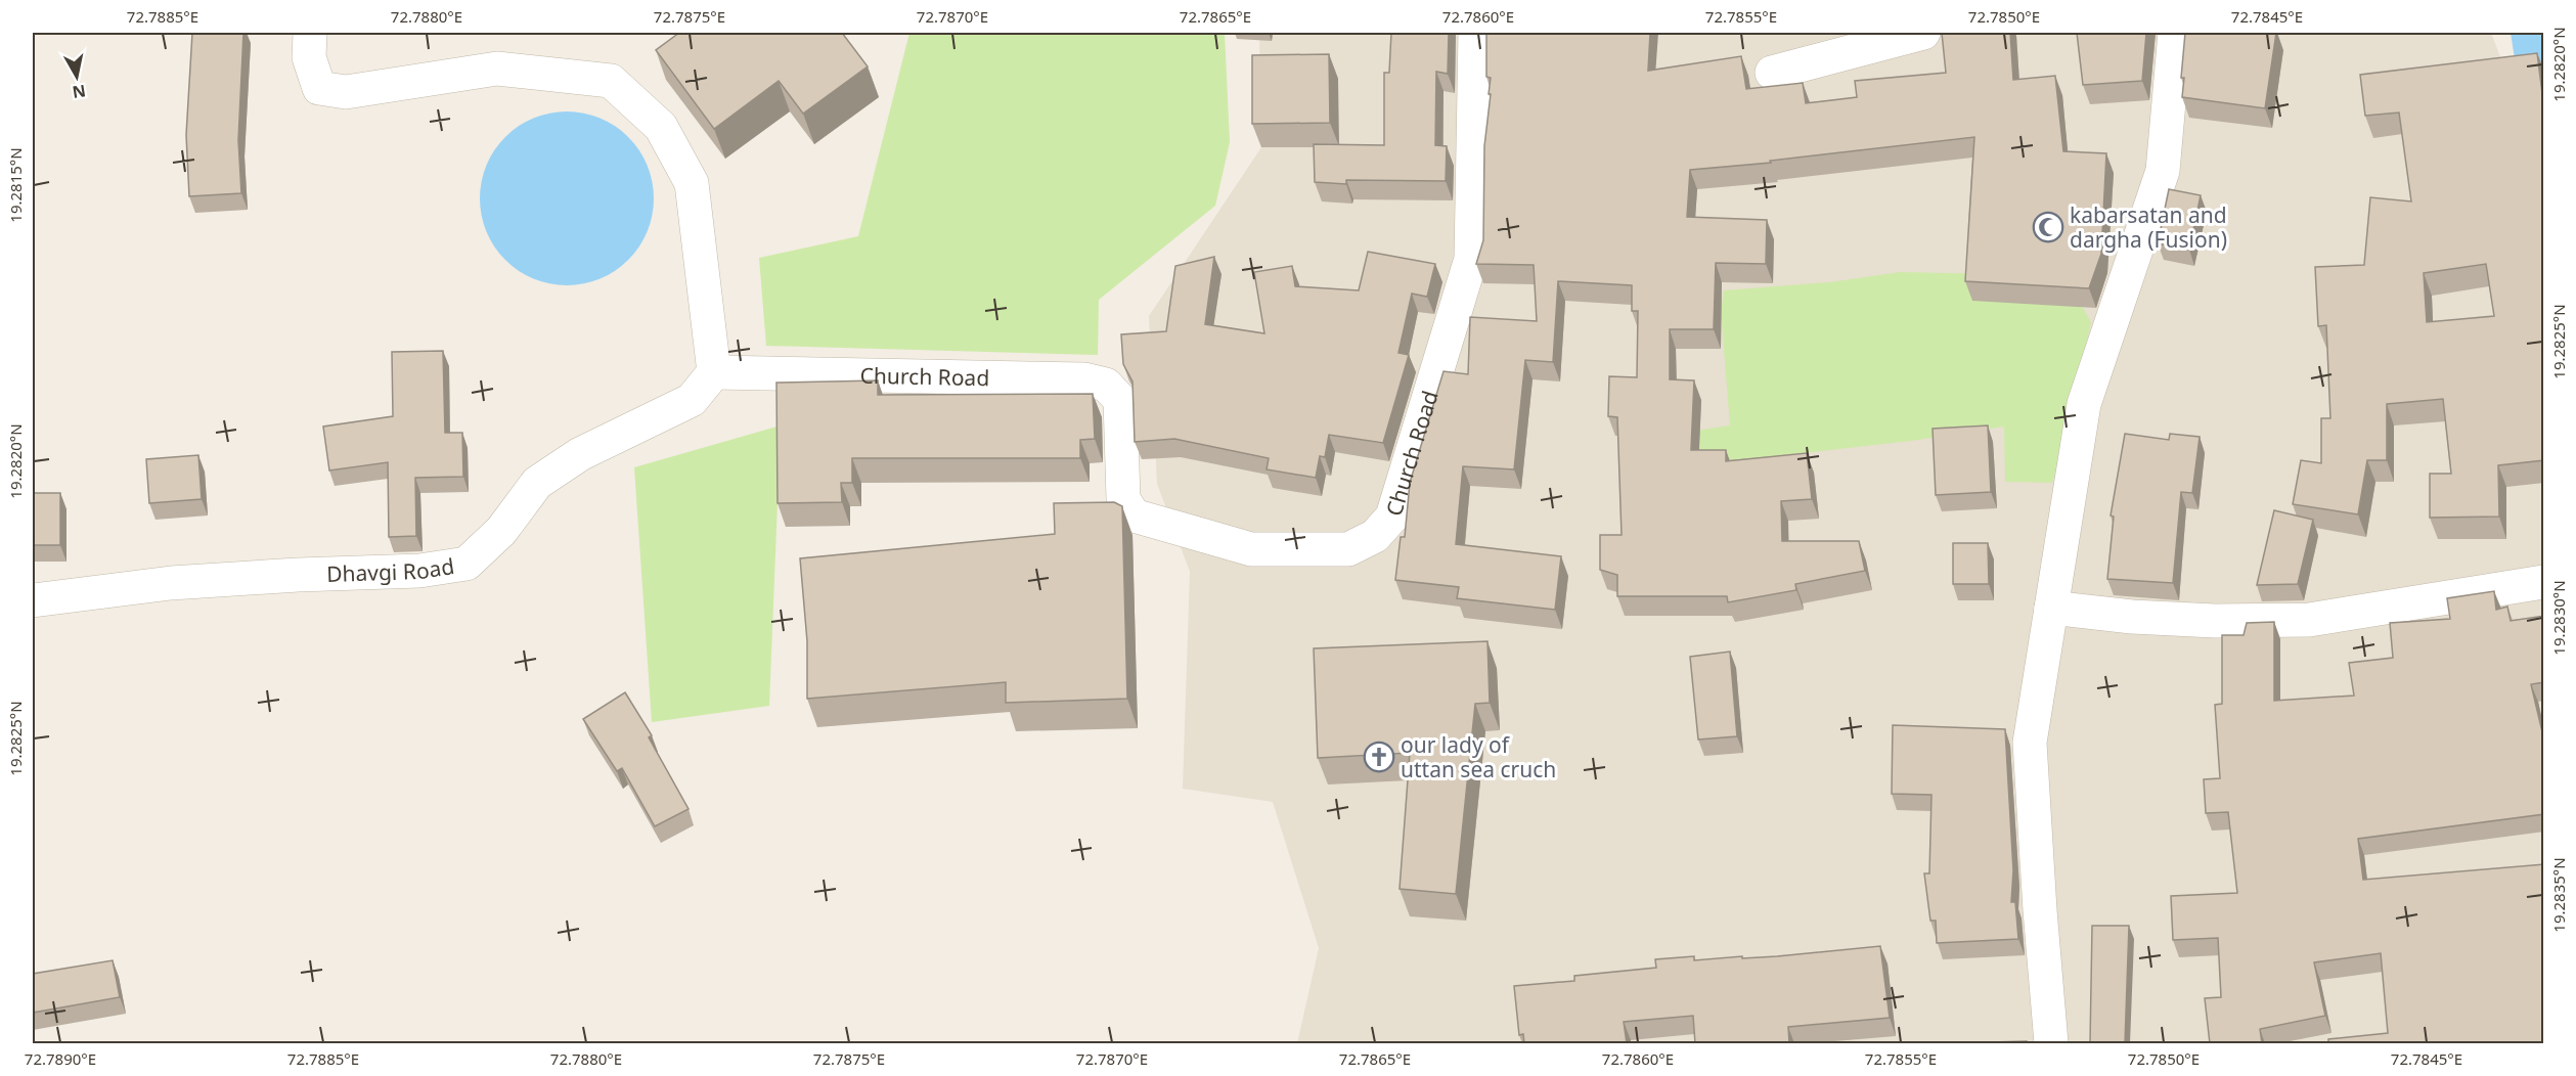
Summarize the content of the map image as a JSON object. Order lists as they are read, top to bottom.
{
  "streets": {
    "street": ["Church Road", "Dhavgi Road"]
  },
  "crossings": [
    ["Church Road", "Dhavgi Road"]
  ],
  "places": {
    "mosque": ["kabarsatan and dargha (Fusion)"],
    "church": ["our lady of uttan sea cruch"]
  },
  "north": "bottom",
  "coordinates": [
    "72.7885°E",
    "72.7880°E",
    "72.7875°E",
    "72.7870°E",
    "72.7865°E",
    "72.7860°E",
    "72.7855°E",
    "72.7850°E",
    "72.7845°E",
    "19.2820°N",
    "19.2815°N",
    "19.2825°N",
    "19.2830°N",
    "19.2835°N",
    "72.7890°E"
  ]
}
